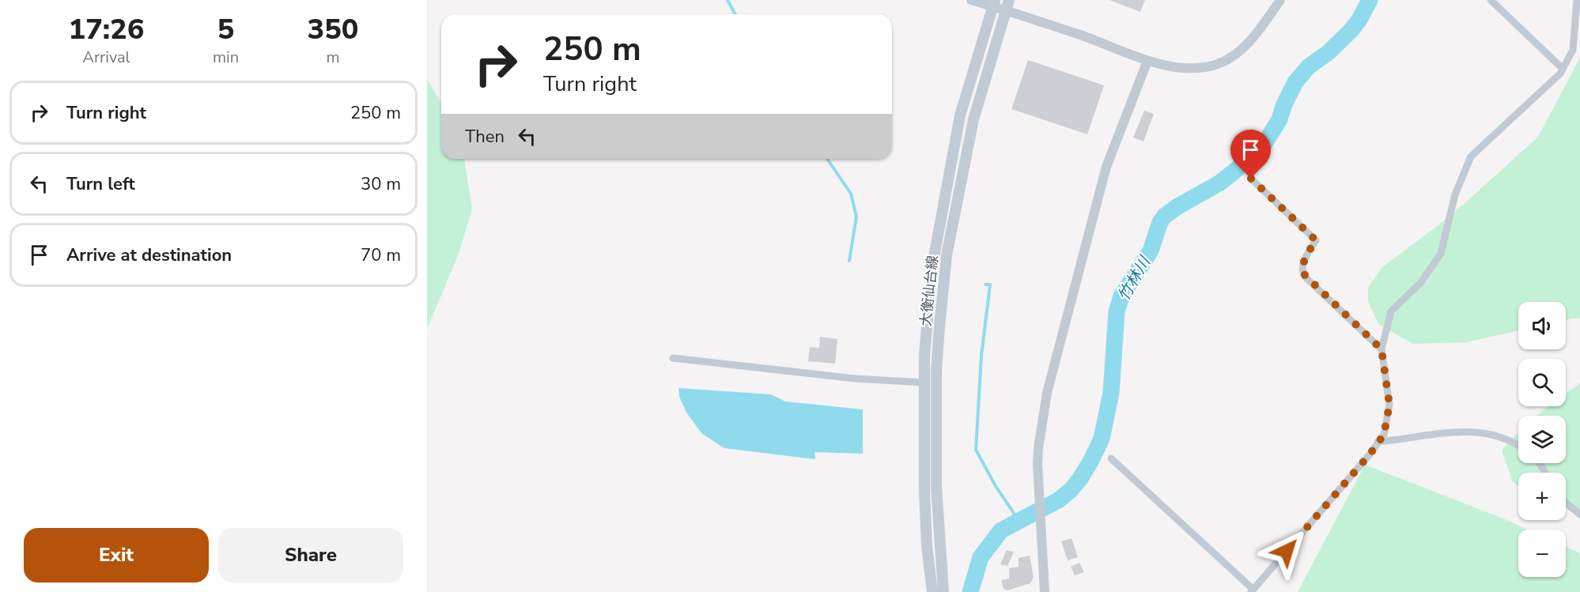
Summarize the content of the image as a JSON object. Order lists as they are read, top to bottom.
{
  "streets": {
    "main road": ["大衡仙台線"]
  },
  "water": ["竹林川"],
  "page": {
    "eta": [
      "17:26",
      "Arrival",
      "5",
      "min",
      "350",
      "m"
    ],
    "turn": ["250 m", "Turn right"],
    "list": [
      {
        "name": "Turn right",
        "value": "250 m"
      },
      {
        "name": "Turn left",
        "value": "30 m"
      },
      {
        "name": "Arrive at destination",
        "value": "70 m"
      }
    ],
    "then": "Then",
    "map_buttons": ["+", "−"],
    "buttons": ["Exit", "Share"]
  }
}
